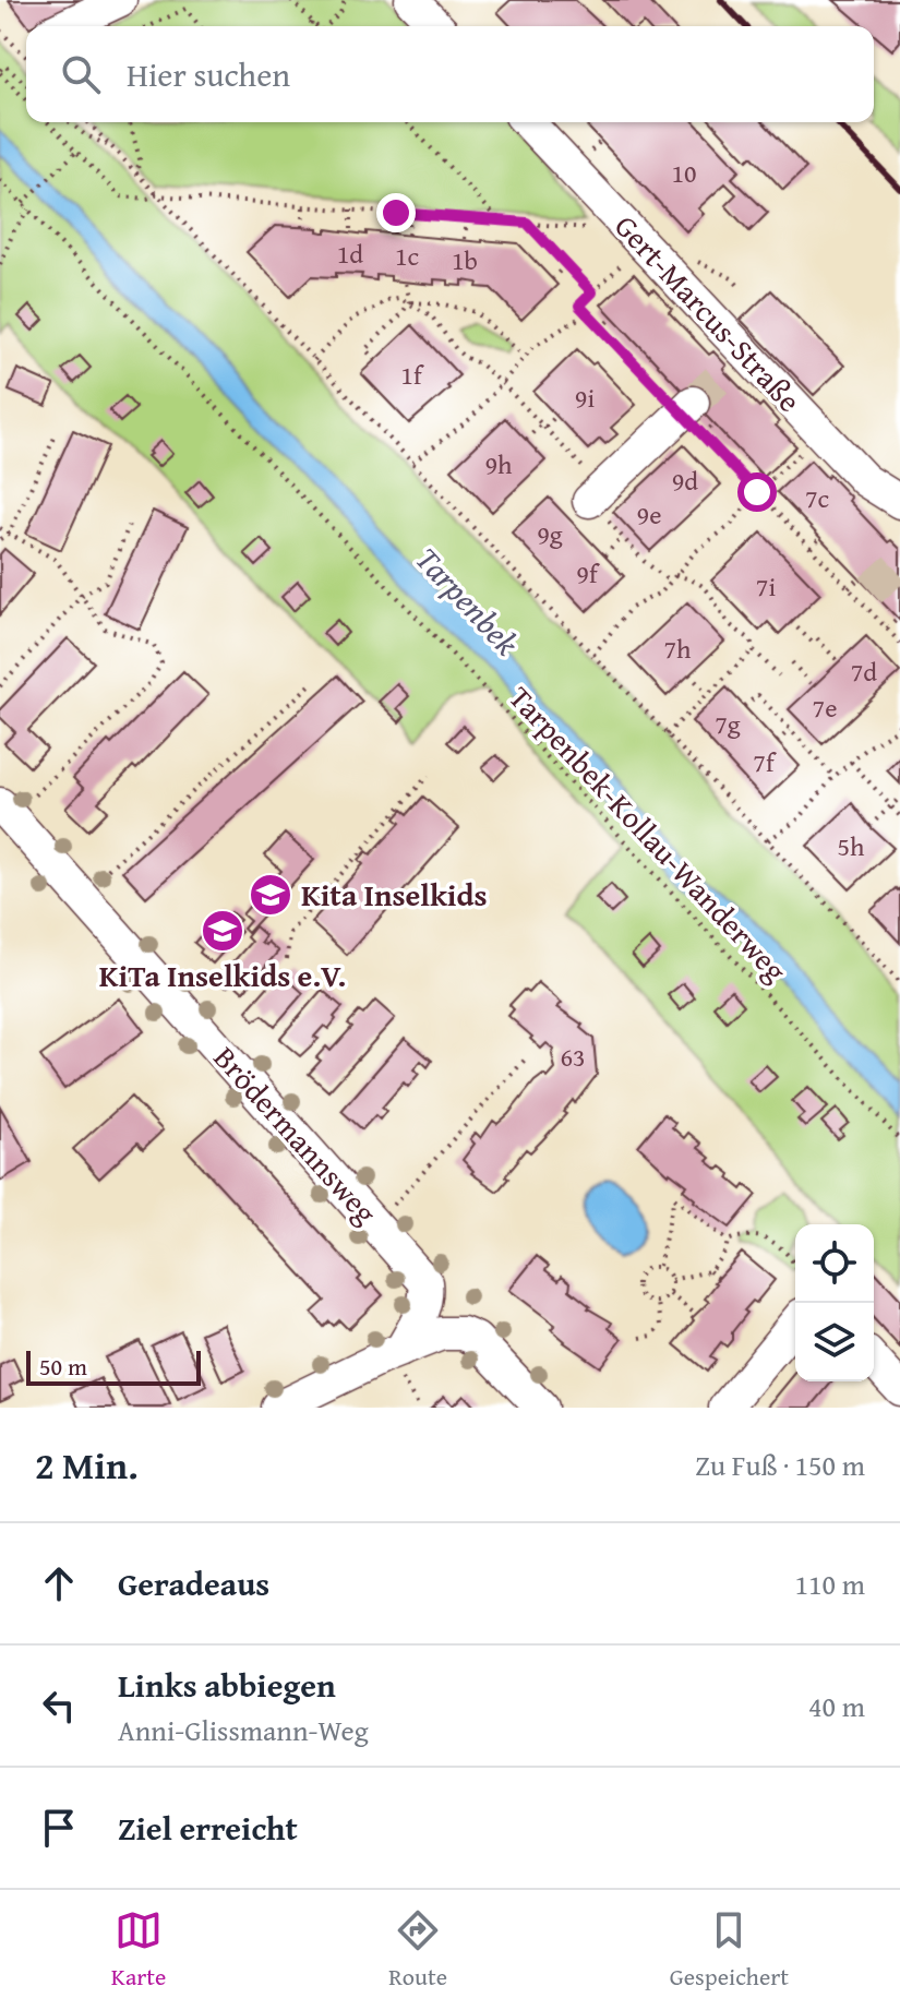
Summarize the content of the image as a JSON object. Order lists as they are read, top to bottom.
{
  "streets": {
    "street": ["Gert-Marcus-Straße", "Brödermannsweg"],
    "path": ["Tarpenbek-Kollau-Wanderweg"]
  },
  "water": ["Tarpenbek"],
  "places": {
    "school or university": ["Kita Inselkids", "KiTa Inselkids e.V."]
  },
  "house_numbers": [
    "10",
    "1d",
    "1c",
    "1b",
    "1f",
    "9i",
    "9h",
    "9d",
    "7c",
    "9e",
    "9g",
    "9f",
    "7i",
    "7h",
    "7d",
    "7e",
    "7g",
    "7f",
    "5h",
    "63"
  ],
  "scale_bar": "50 m",
  "page": {
    "search": "Hier suchen",
    "scale": "50 m",
    "heading": ["2 Min.", "Zu Fuß · 150 m"],
    "list": [
      ["Geradeaus", "110 m"],
      ["Links abbiegen", "Anni-Glissmann-Weg", "40 m"],
      "Ziel erreicht"
    ],
    "nav": ["Karte", "Route", "Gespeichert"]
  }
}
